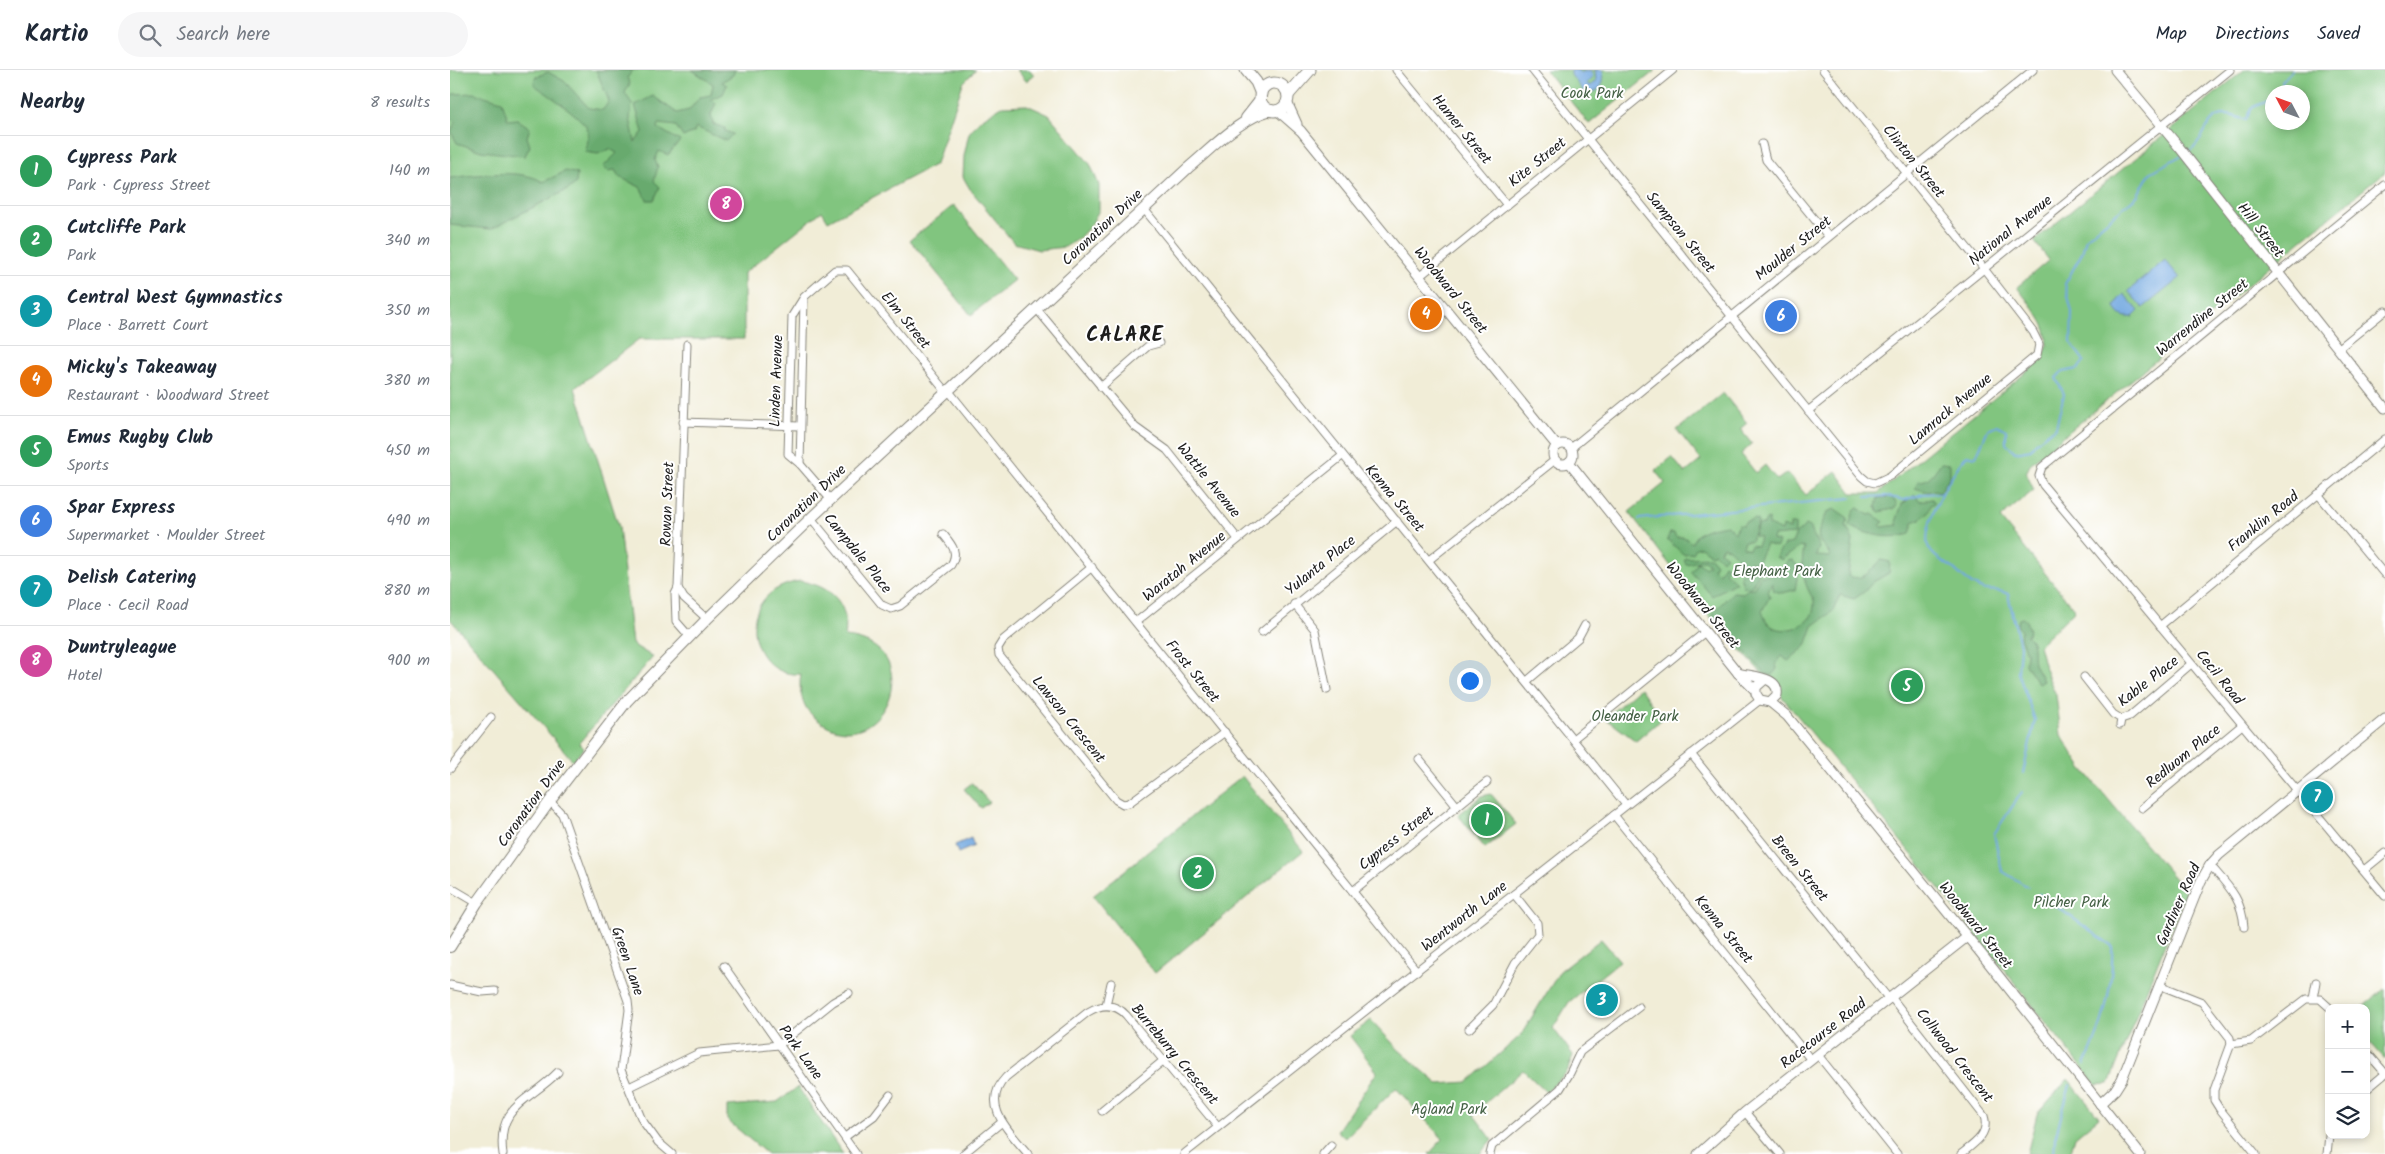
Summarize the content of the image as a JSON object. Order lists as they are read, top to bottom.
{
  "streets": {
    "main road": ["Coronation Drive"],
    "street": [
      "Hamer Street",
      "Clinton Street",
      "Kite Street",
      "National Avenue",
      "Hill Street",
      "Sampson Street",
      "Moulder Street",
      "Woodward Street",
      "Warrendine Street",
      "Elm Street",
      "Linden Avenue",
      "Lamrock Avenue",
      "Wattle Avenue",
      "Kenna Street",
      "Rowan Street",
      "Franklin Road",
      "Campdale Place",
      "Yulanta Place",
      "Waratah Avenue",
      "Frost Street",
      "Cecil Road",
      "Kable Place",
      "Lawson Crescent",
      "Redluom Place",
      "Cypress Street",
      "Breen Street",
      "Gardiner Road",
      "Wentworth Lane",
      "Green Lane",
      "Racecourse Road",
      "Park Lane",
      "Burreburry Crescent",
      "Collwood Crescent"
    ]
  },
  "crossings": [
    ["Hamer Street", "Kite Street"],
    ["Clinton Street", "National Avenue"],
    ["Clinton Street", "Moulder Street"],
    ["Clinton Street", "Lamrock Avenue"],
    ["Kite Street", "Sampson Street"],
    ["Kite Street", "Woodward Street"],
    ["Coronation Drive", "Woodward Street"],
    ["Coronation Drive", "Elm Street"],
    ["Coronation Drive", "Linden Avenue"],
    ["Coronation Drive", "Wattle Avenue"],
    ["Coronation Drive", "Kenna Street"],
    ["Coronation Drive", "Rowan Street"],
    ["Coronation Drive", "Campdale Place"],
    ["Coronation Drive", "Frost Street"],
    ["Coronation Drive", "Green Lane"],
    ["National Avenue", "Hill Street"],
    ["National Avenue", "Sampson Street"],
    ["National Avenue", "Lamrock Avenue"],
    ["Hill Street", "Warrendine Street"],
    ["Sampson Street", "Moulder Street"],
    ["Sampson Street", "Lamrock Avenue"],
    ["Moulder Street", "Woodward Street"],
    ["Woodward Street", "Gardiner Road"],
    ["Woodward Street", "Wentworth Lane"],
    ["Woodward Street", "Racecourse Road"],
    ["Warrendine Street", "Cecil Road"],
    ["Elm Street", "Linden Avenue"],
    ["Elm Street", "Frost Street"],
    ["Wattle Avenue", "Waratah Avenue"],
    ["Kenna Street", "Yulanta Place"],
    ["Kenna Street", "Waratah Avenue"],
    ["Kenna Street", "Wentworth Lane"],
    ["Kenna Street", "Racecourse Road"],
    ["Franklin Road", "Cecil Road"],
    ["Waratah Avenue", "Frost Street"],
    ["Frost Street", "Lawson Crescent"],
    ["Frost Street", "Cypress Street"],
    ["Frost Street", "Wentworth Lane"],
    ["Cecil Road", "Kable Place"],
    ["Cecil Road", "Redluom Place"],
    ["Cecil Road", "Gardiner Road"],
    ["Breen Street", "Wentworth Lane"],
    ["Breen Street", "Racecourse Road"],
    ["Breen Street", "Collwood Crescent"],
    ["Wentworth Lane", "Burreburry Crescent"],
    ["Racecourse Road", "Collwood Crescent"]
  ],
  "districts": ["CALARE"],
  "parks": [
    "Cook Park",
    "Elephant Park",
    "Oleander Park",
    "Pilcher Park",
    "Agland Park"
  ],
  "north": "top left",
  "page": {
    "header": "Kartio",
    "search": "Search here",
    "nav": ["Map", "Directions", "Saved"],
    "heading": ["Nearby", "8 results"],
    "list": [
      {
        "mark": "1",
        "name": "Cypress Park",
        "note": "Park · Cypress Street",
        "value": "140 m"
      },
      {
        "mark": "2",
        "name": "Cutcliffe Park",
        "note": "Park",
        "value": "340 m"
      },
      {
        "mark": "3",
        "name": "Central West Gymnastics",
        "note": "Place · Barrett Court",
        "value": "350 m"
      },
      {
        "mark": "4",
        "name": "Micky's Takeaway",
        "note": "Restaurant · Woodward Street",
        "value": "380 m"
      },
      {
        "mark": "5",
        "name": "Emus Rugby Club",
        "note": "Sports",
        "value": "450 m"
      },
      {
        "mark": "6",
        "name": "Spar Express",
        "note": "Supermarket · Moulder Street",
        "value": "490 m"
      },
      {
        "mark": "7",
        "name": "Delish Catering",
        "note": "Place · Cecil Road",
        "value": "880 m"
      },
      {
        "mark": "8",
        "name": "Duntryleague",
        "note": "Hotel",
        "value": "900 m"
      }
    ],
    "pins": [
      "8",
      "4",
      "6",
      "5",
      "7",
      "1",
      "2",
      "3"
    ],
    "map_buttons": ["+", "−"]
  }
}
